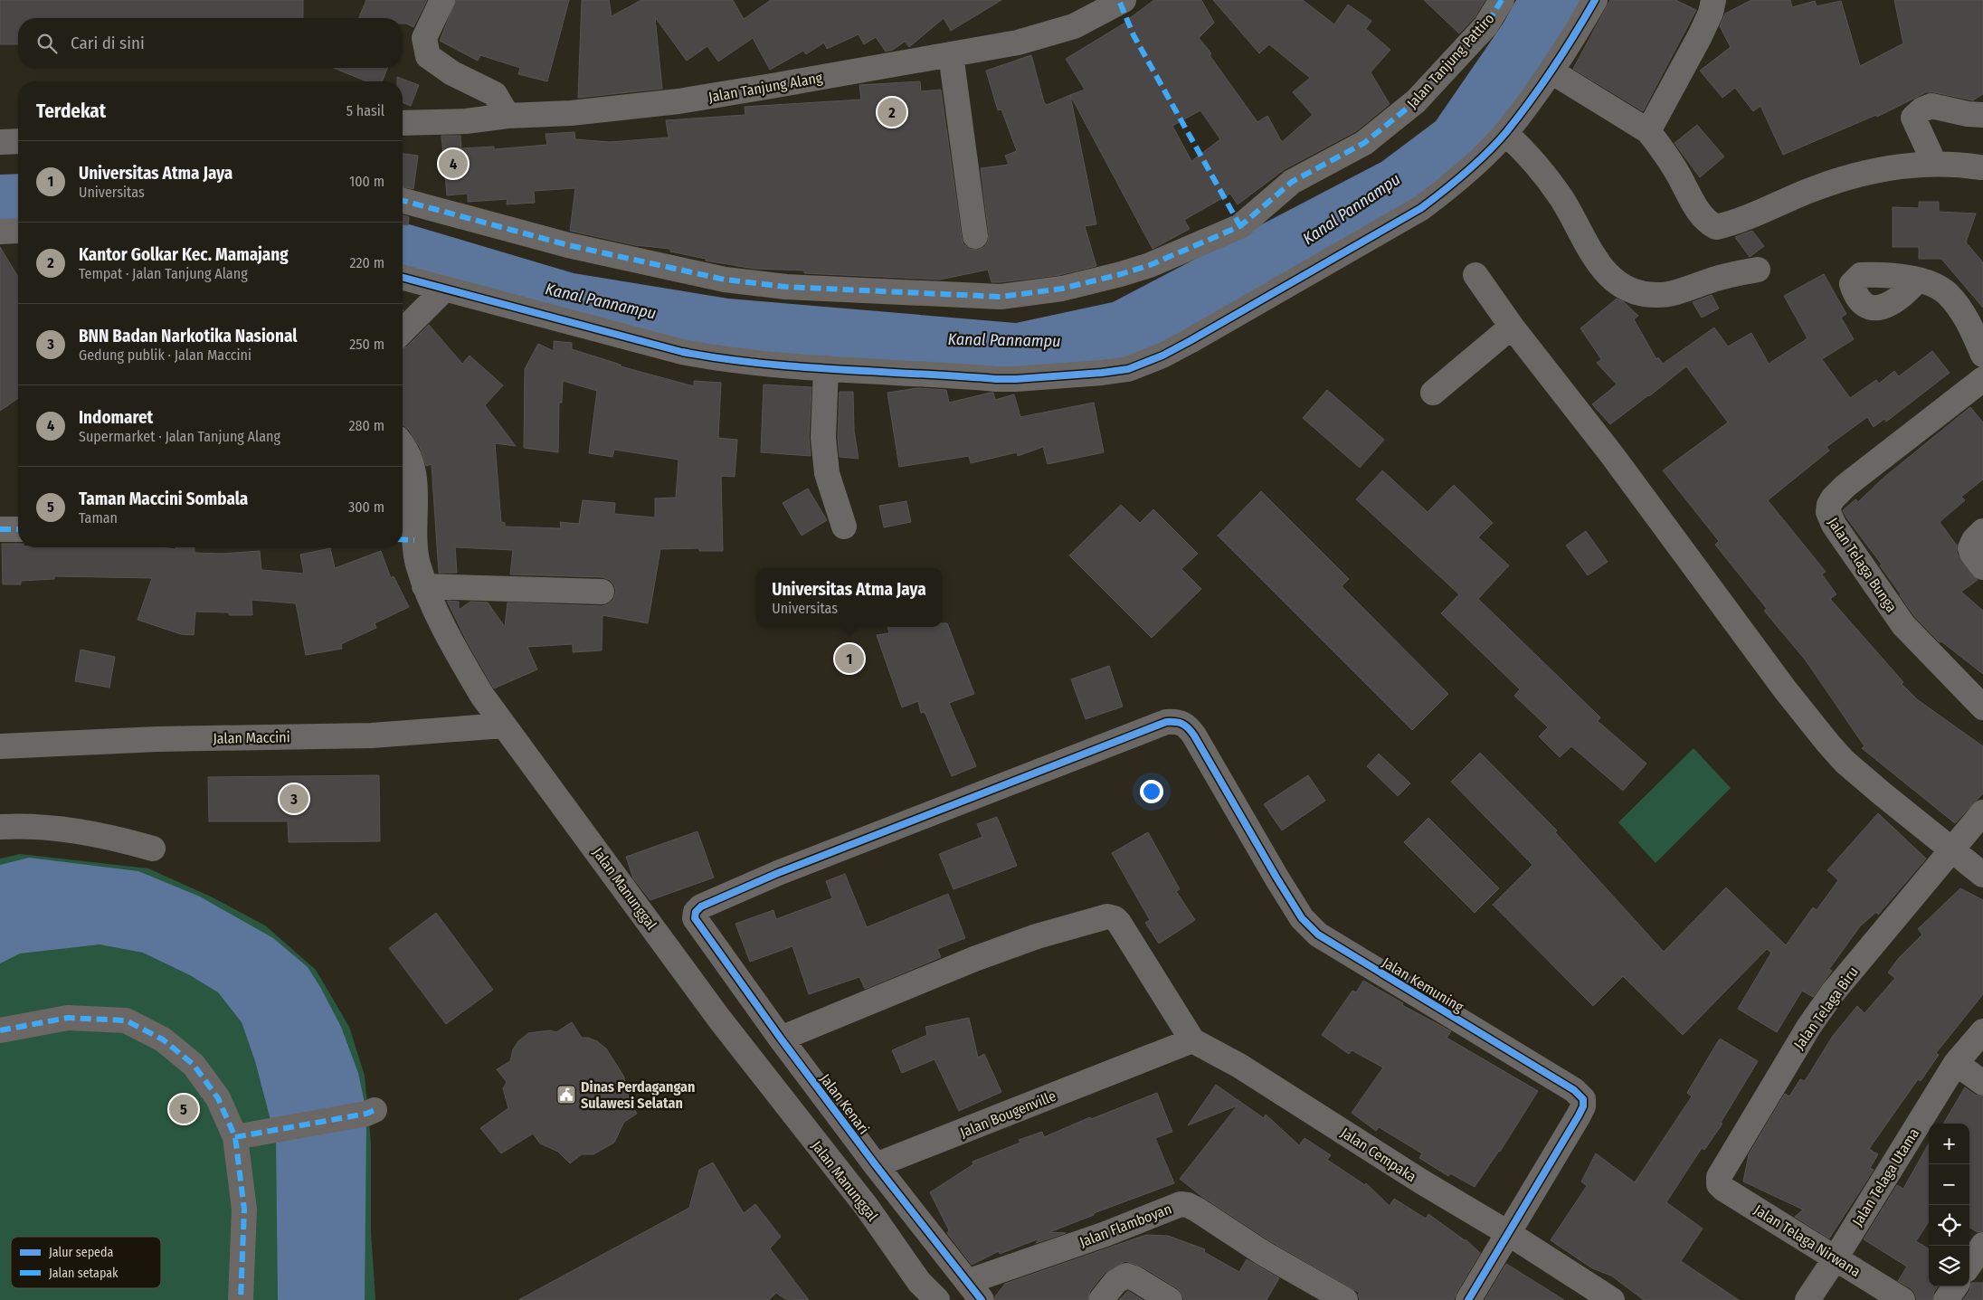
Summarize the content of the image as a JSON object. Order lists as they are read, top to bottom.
{
  "streets": {
    "street": [
      "Jalan Tanjung Pattiro",
      "Jalan Tanjung Alang",
      "Jalan Telaga Bunga",
      "Jalan Maccini",
      "Jalan Manunggal",
      "Jalan Kemuning",
      "Jalan Telaga Biru",
      "Jalan Kenari",
      "Jalan Bougenville",
      "Jalan Cempaka",
      "Jalan Telaga Utama",
      "Jalan Flamboyan",
      "Jalan Telaga Nirwana"
    ]
  },
  "crossings": [
    ["Jalan Maccini", "Jalan Manunggal"],
    ["Jalan Kemuning", "Jalan Kenari"],
    ["Jalan Kemuning", "Jalan Cempaka"],
    ["Jalan Telaga Biru", "Jalan Telaga Nirwana"],
    ["Jalan Kenari", "Jalan Bougenville"],
    ["Jalan Kenari", "Jalan Flamboyan"],
    ["Jalan Bougenville", "Jalan Cempaka"],
    ["Jalan Telaga Utama", "Jalan Telaga Nirwana"]
  ],
  "water": ["Kanal Pannampu"],
  "places": {
    "public building": ["Dinas Perdagangan Sulawesi Selatan"]
  },
  "legend": ["Jalur sepeda", "Jalan setapak"],
  "page": {
    "search": "Cari di sini",
    "heading": ["Terdekat", "5 hasil"],
    "pins": [
      "2",
      "4",
      "1",
      "3",
      "5"
    ],
    "list": [
      {
        "mark": "1",
        "name": "Universitas Atma Jaya",
        "note": "Universitas",
        "value": "100 m"
      },
      {
        "mark": "2",
        "name": "Kantor Golkar Kec. Mamajang",
        "note": "Tempat · Jalan Tanjung Alang",
        "value": "220 m"
      },
      {
        "mark": "3",
        "name": "BNN Badan Narkotika Nasional",
        "note": "Gedung publik · Jalan Maccini",
        "value": "250 m"
      },
      {
        "mark": "4",
        "name": "Indomaret",
        "note": "Supermarket · Jalan Tanjung Alang",
        "value": "280 m"
      },
      {
        "mark": "5",
        "name": "Taman Maccini Sombala",
        "note": "Taman",
        "value": "300 m"
      }
    ],
    "popup": ["Universitas Atma Jaya", "Universitas"],
    "map_buttons": ["+", "−"]
  }
}
